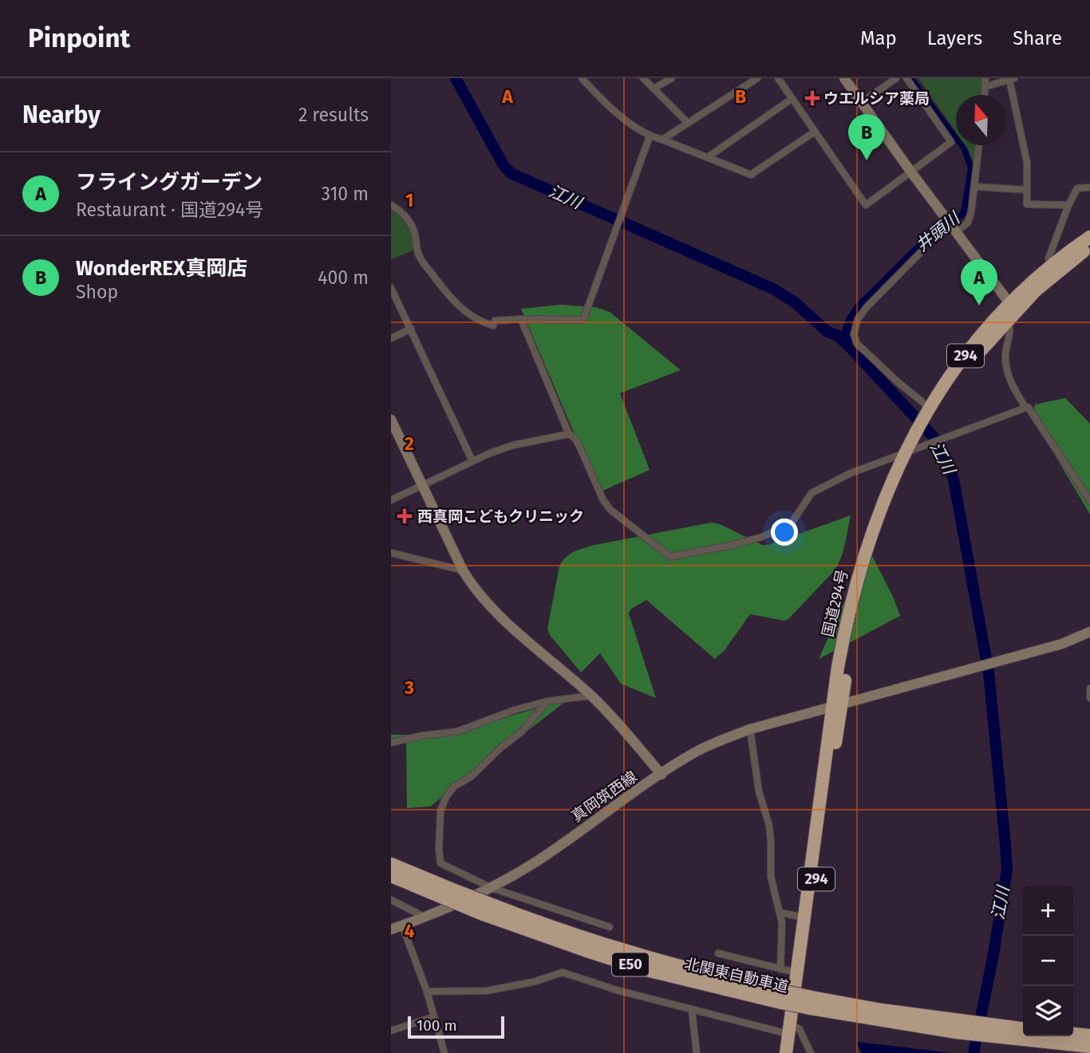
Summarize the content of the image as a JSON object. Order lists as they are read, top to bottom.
{
  "streets": {
    "highway": [
      "294",
      "国道294号",
      "E50",
      "北関東自動車道"
    ],
    "street": ["真岡筑西線"]
  },
  "crossings": [
    ["国道294号", "真岡筑西線"]
  ],
  "water": ["江川", "井頭川"],
  "places": {
    "health": ["ウエルシア薬局", "西真岡こどもクリニック"]
  },
  "scale_bar": "100 m",
  "north": "top",
  "page": {
    "header": "Pinpoint",
    "nav": ["Map", "Layers", "Share"],
    "heading": ["Nearby", "2 results"],
    "pins": ["B", "A"],
    "list": [
      {
        "mark": "A",
        "name": "フライングガーデン",
        "note": "Restaurant · 国道294号",
        "value": "310 m"
      },
      {
        "mark": "B",
        "name": "WonderREX真岡店",
        "note": "Shop",
        "value": "400 m"
      }
    ],
    "map_buttons": ["+", "−"],
    "scale": "100 m"
  },
  "grid": {
    "columns": ["A", "B"],
    "rows": [
      "1",
      "2",
      "3",
      "4"
    ]
  }
}
